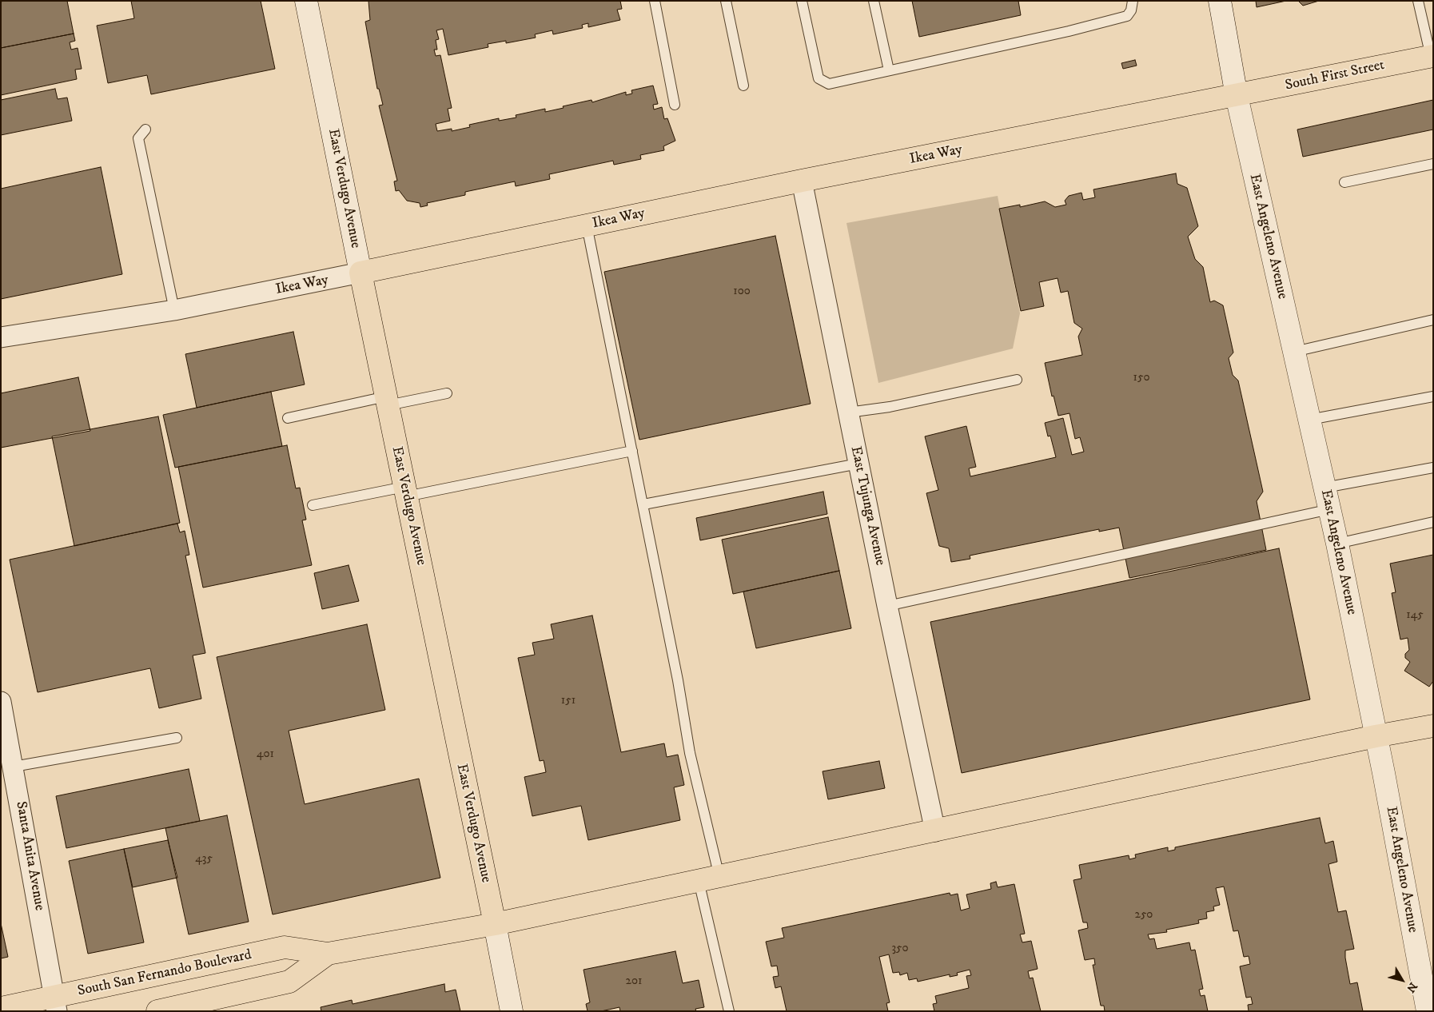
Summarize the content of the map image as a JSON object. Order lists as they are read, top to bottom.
{
  "streets": {
    "main road": [
      "South First Street",
      "Ikea Way",
      "East Verdugo Avenue",
      "South San Fernando Boulevard"
    ],
    "street": ["East Angeleno Avenue", "East Tujunga Avenue", "Santa Anita Avenue"]
  },
  "crossings": [
    ["South First Street", "Ikea Way"],
    ["South First Street", "East Angeleno Avenue"],
    ["Ikea Way", "East Verdugo Avenue"],
    ["Ikea Way", "East Angeleno Avenue"],
    ["Ikea Way", "East Tujunga Avenue"],
    ["East Verdugo Avenue", "South San Fernando Boulevard"],
    ["East Angeleno Avenue", "South San Fernando Boulevard"],
    ["East Tujunga Avenue", "South San Fernando Boulevard"],
    ["Santa Anita Avenue", "South San Fernando Boulevard"]
  ],
  "house_numbers": [
    "100",
    "150",
    "145",
    "151",
    "401",
    "435",
    "250",
    "350",
    "201"
  ],
  "north": "bottom right"
}
